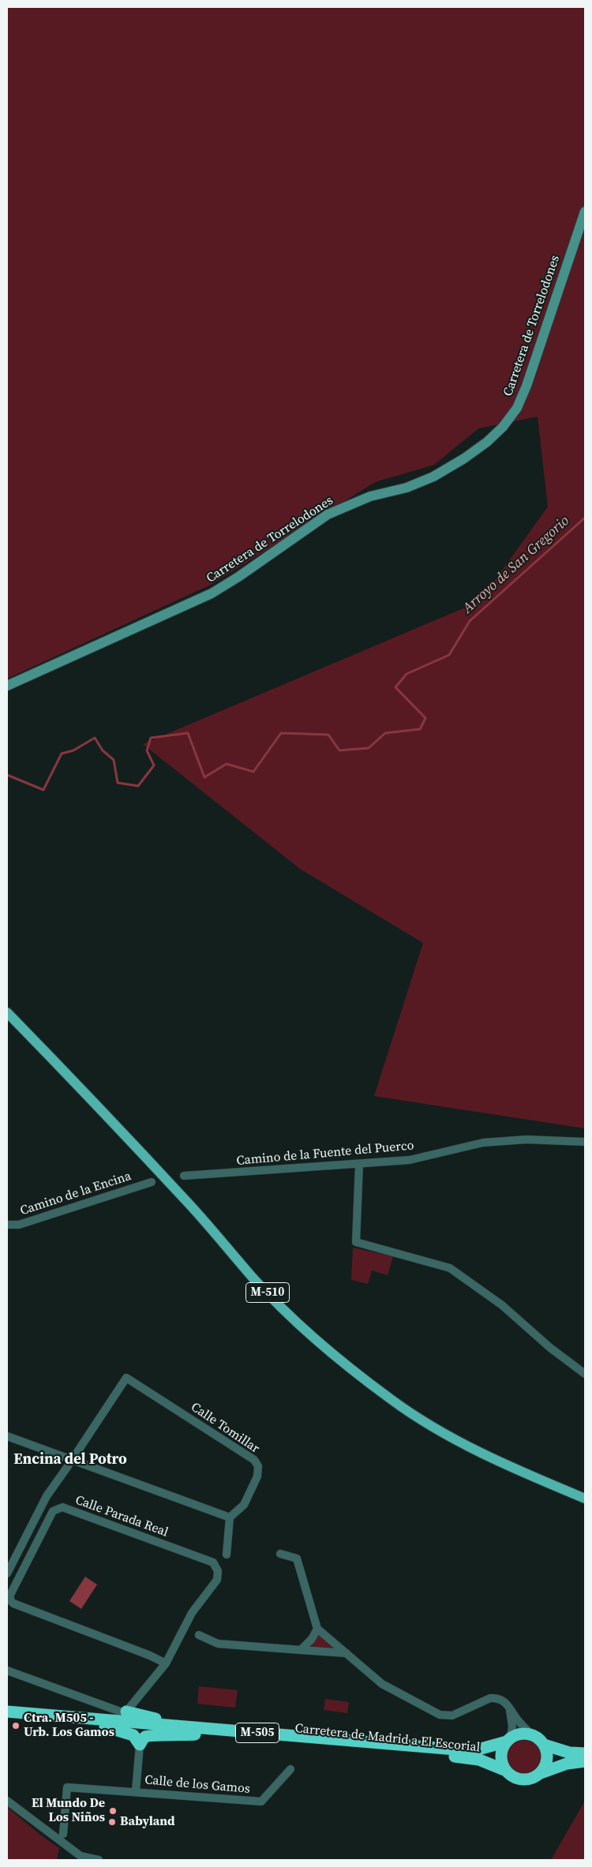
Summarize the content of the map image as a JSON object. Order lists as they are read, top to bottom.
{
  "streets": {
    "highway": ["M-505", "Carretera de Madrid a El Escorial"],
    "main road": ["Carretera de Torrelodones", "M-510"],
    "street": [
      "Camino de la Fuente del Puerco",
      "Camino de la Encina",
      "Calle Tomillar",
      "Calle Parada Real",
      "Calle de los Gamos"
    ]
  },
  "crossings": [
    ["M-505", "Carretera de Madrid a El Escorial"]
  ],
  "districts": ["Encina del Potro"],
  "water": ["Arroyo de San Gregorio"],
  "places": ["Ctra. M505 - Urb. Los Gamos", "El Mundo De Los Niños", "Babyland"]
}
